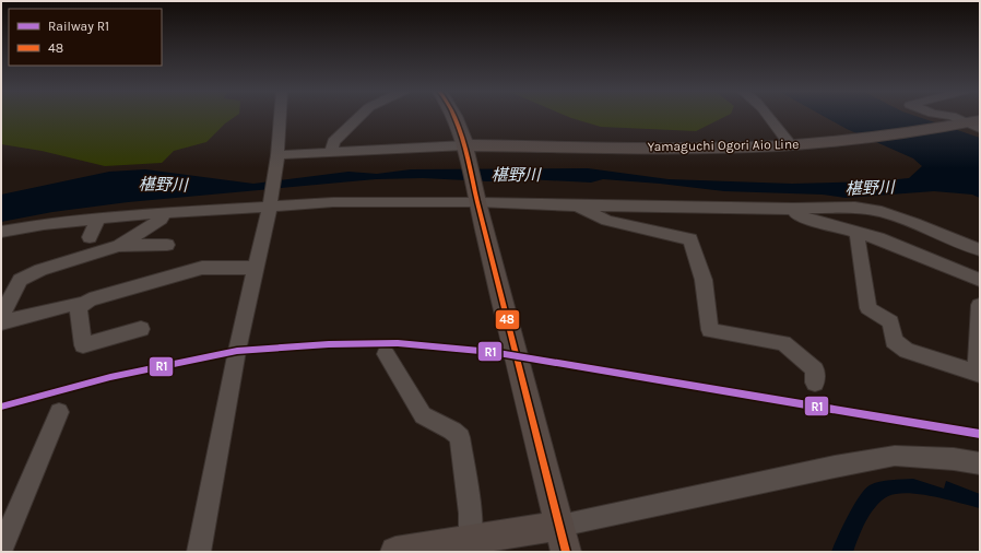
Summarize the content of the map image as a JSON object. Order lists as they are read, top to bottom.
{
  "streets": {
    "main road": ["Yamaguchi Ogori Aio Line"]
  },
  "water": ["椹野川"],
  "lines": ["transit line 48", "rail line R1"],
  "legend": ["Railway R1", "48"]
}
